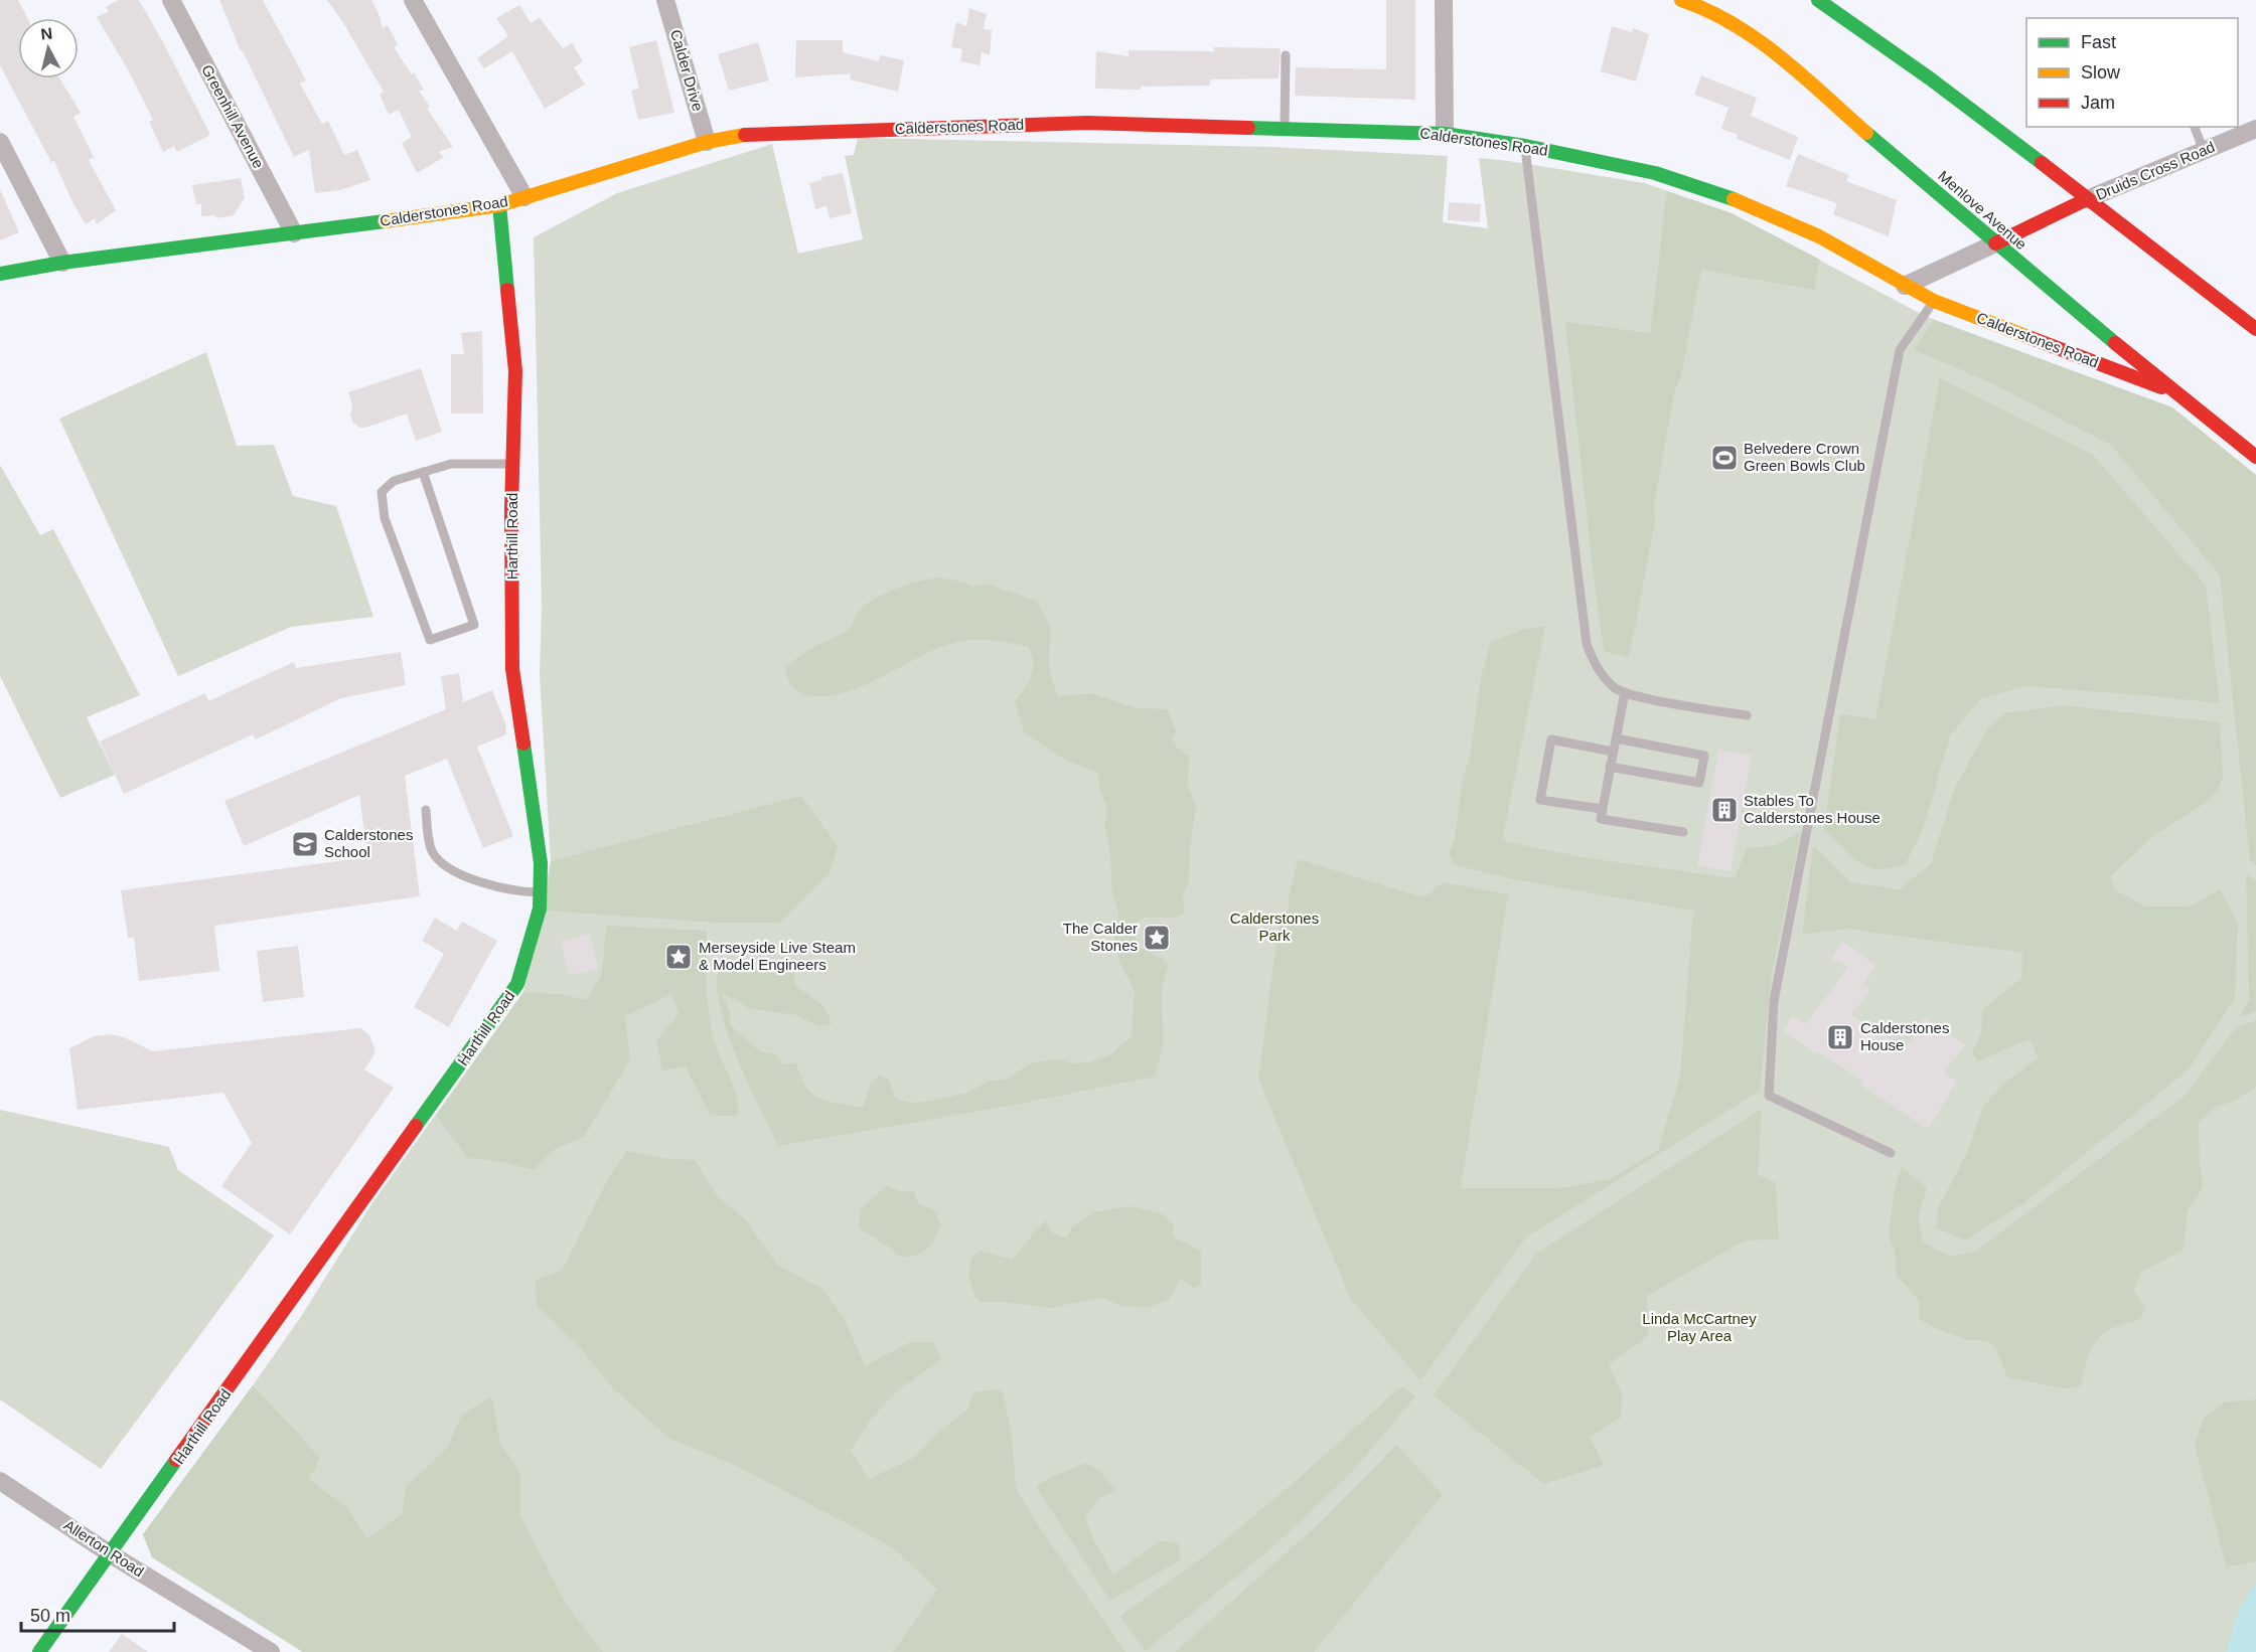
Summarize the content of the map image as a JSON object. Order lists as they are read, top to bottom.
{
  "streets": {
    "main road": ["Calderstones Road", "Menlove Avenue", "Harthill Road"],
    "street": [
      "Calder Drive",
      "Greenhill Avenue",
      "Druids Cross Road",
      "Allerton Road"
    ]
  },
  "crossings": [
    ["Calder Drive", "Calderstones Road"],
    ["Greenhill Avenue", "Calderstones Road"],
    ["Calderstones Road", "Menlove Avenue"],
    ["Calderstones Road", "Harthill Road"],
    ["Harthill Road", "Allerton Road"]
  ],
  "parks": ["Calderstones Park", "Linda McCartney Play Area"],
  "places": {
    "sports": ["Belvedere Crown Green Bowls Club"],
    "building": ["Stables To Calderstones House", "Calderstones House"],
    "school or university": ["Calderstones School"],
    "place": ["The Calder Stones", "Merseyside Live Steam & Model Engineers"]
  },
  "legend": ["Fast", "Slow", "Jam"],
  "scale_bar": "50 m",
  "north": "top"
}
